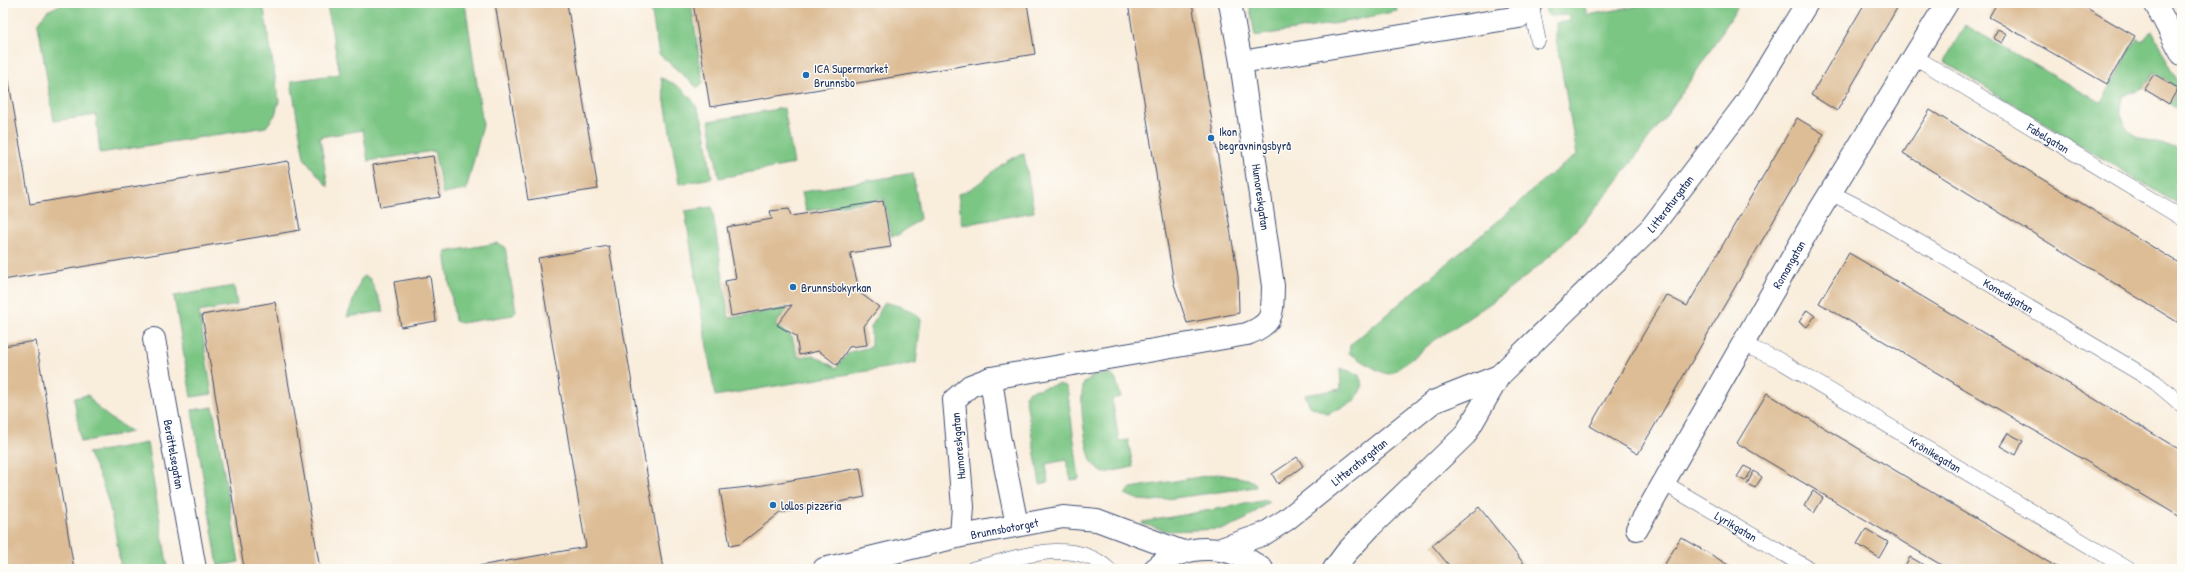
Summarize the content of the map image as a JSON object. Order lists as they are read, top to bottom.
{
  "streets": {
    "street": [
      "Humoreskgatan",
      "Litteraturgatan",
      "Romangatan",
      "Berättelsegatan",
      "Brunnsbotorget"
    ],
    "lane": [
      "Fabelgatan",
      "Komedigatan",
      "Krönikegatan",
      "Lyrikgatan"
    ]
  },
  "crossings": [
    ["Fabelgatan", "Romangatan"],
    ["Humoreskgatan", "Brunnsbotorget"],
    ["Romangatan", "Komedigatan"],
    ["Romangatan", "Krönikegatan"],
    ["Romangatan", "Lyrikgatan"]
  ],
  "places": [
    "ICA Supermarket Brunnsbo",
    "Ikon begravningsbyrå",
    "Brunnsbokyrkan",
    "lollos pizzeria"
  ]
}
